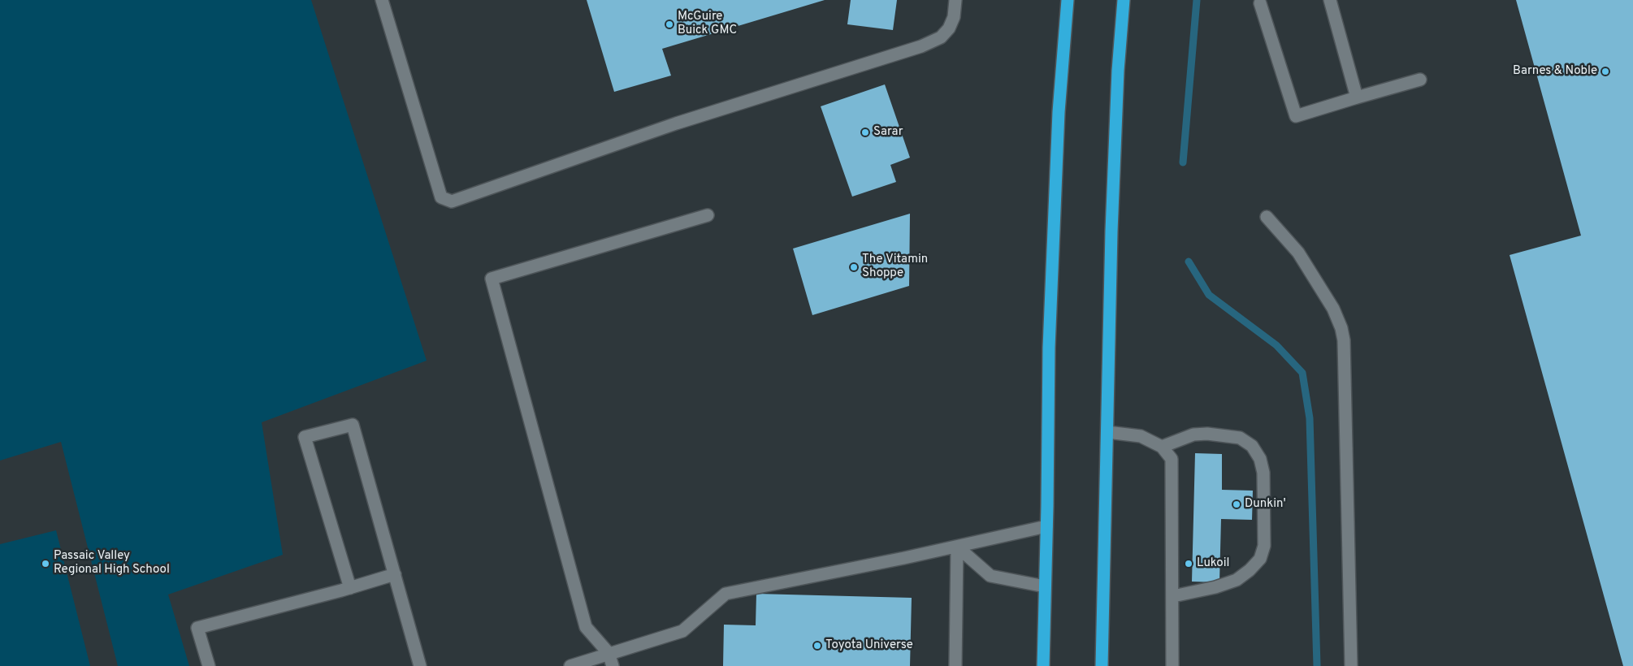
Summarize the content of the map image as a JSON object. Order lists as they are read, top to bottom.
{
  "places": [
    "McGuire Buick GMC",
    "Barnes & Noble",
    "Sarar",
    "The Vitamin Shoppe",
    "Dunkin'",
    "Passaic Valley Regional High School",
    "Lukoil",
    "Toyota Universe"
  ]
}
